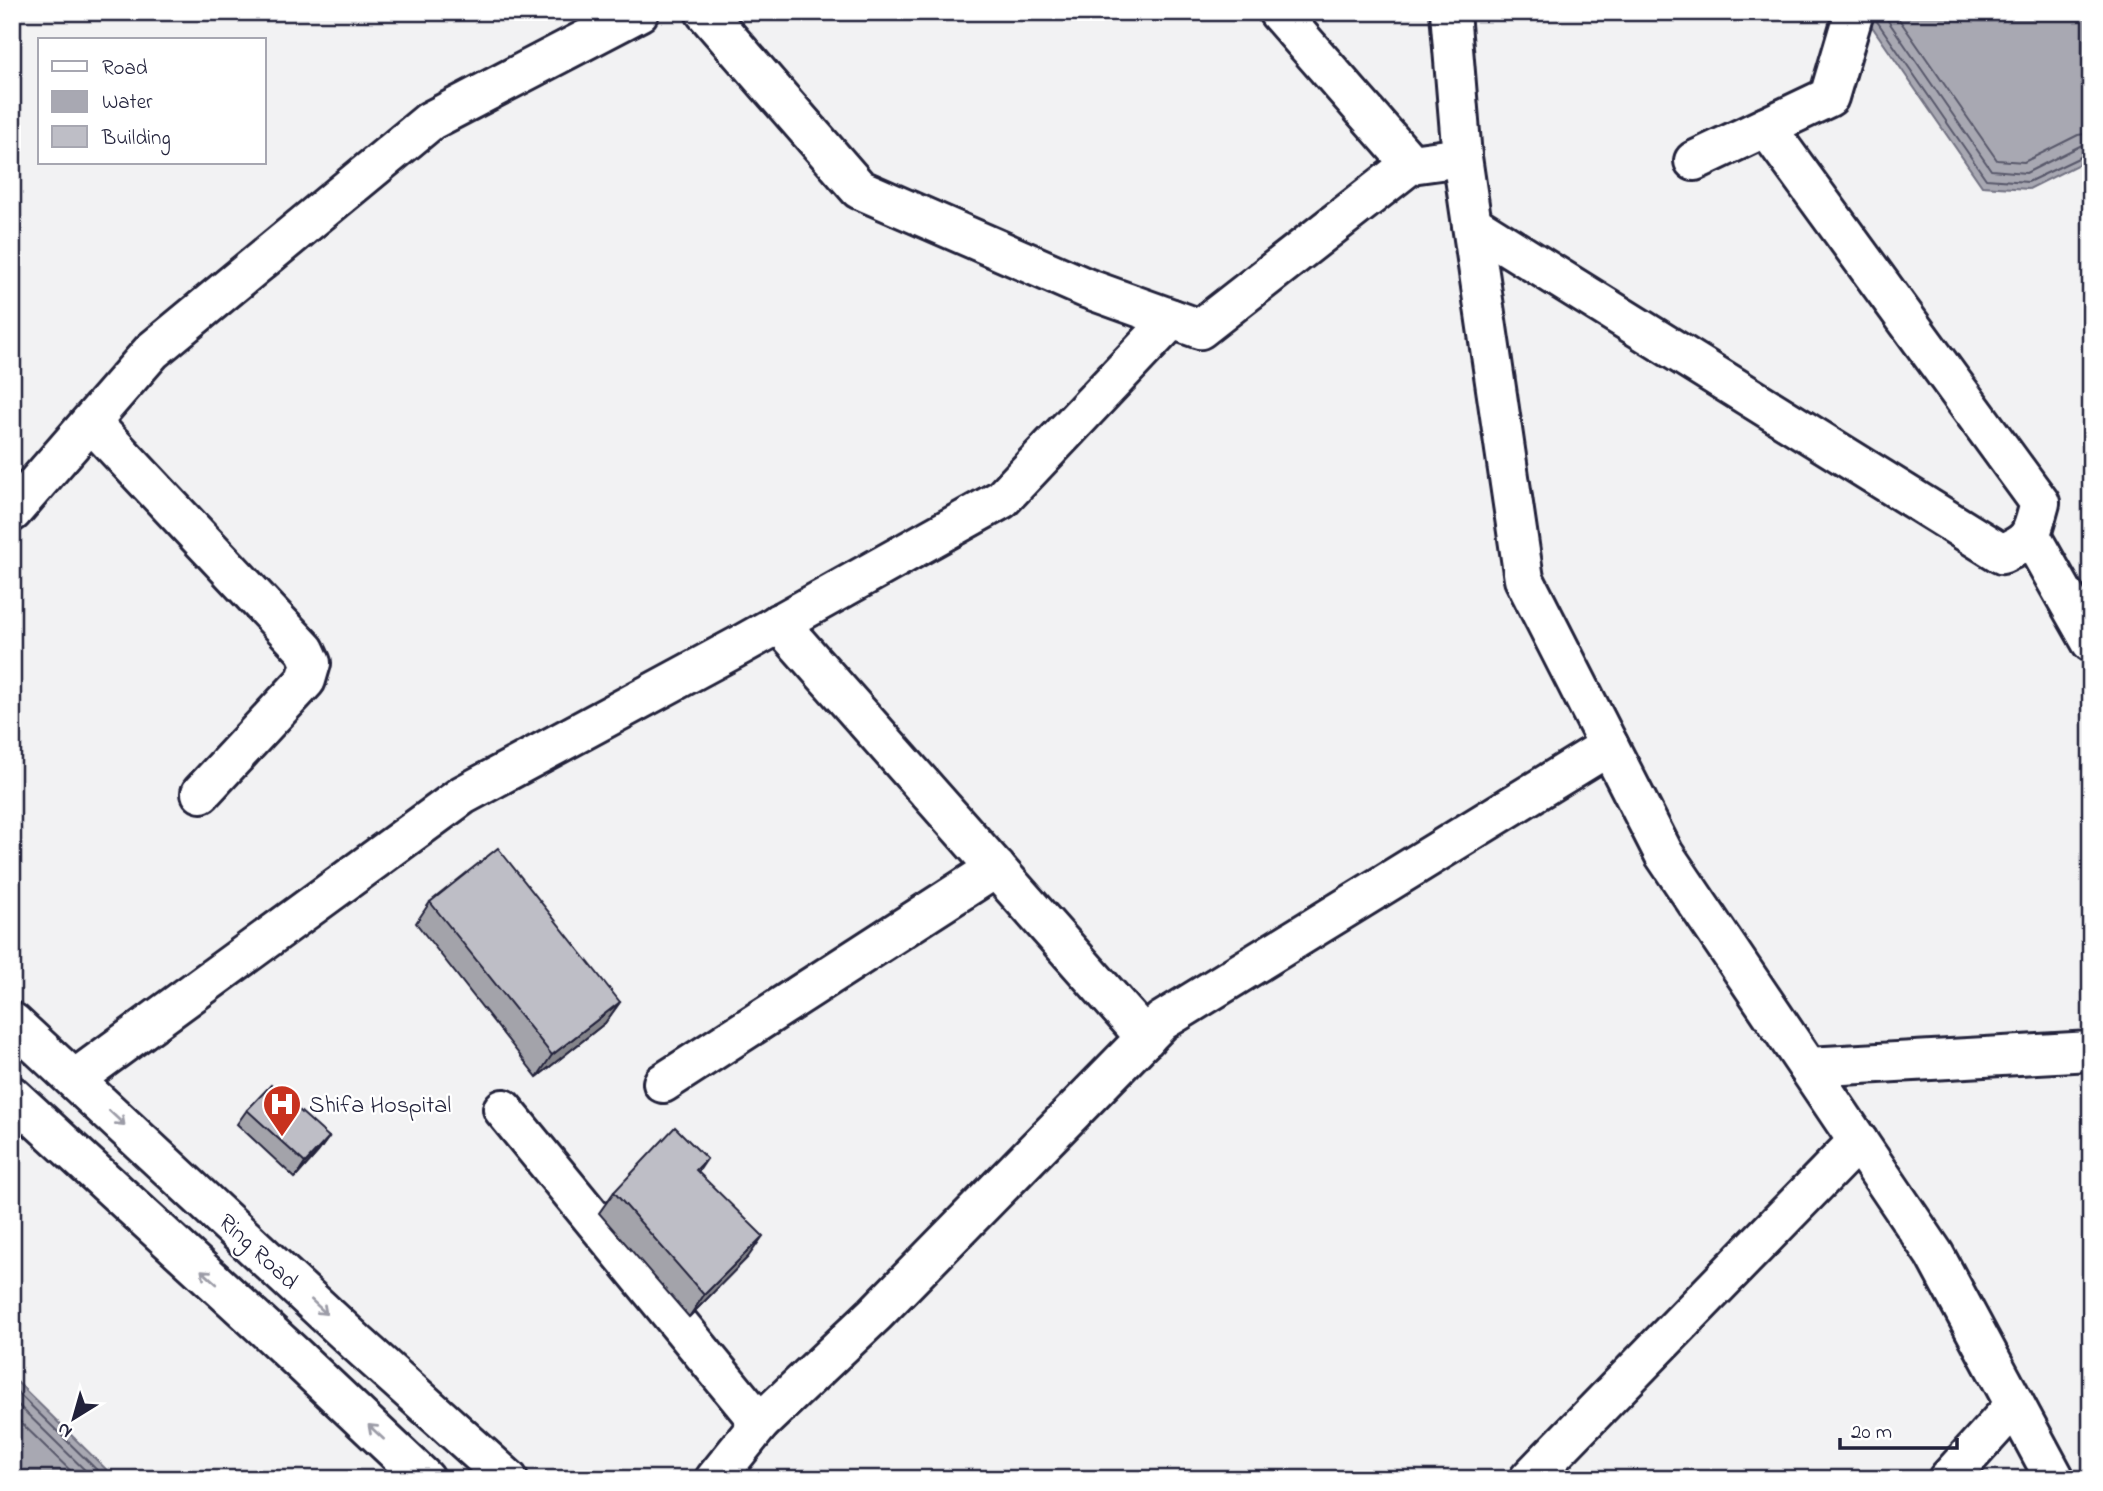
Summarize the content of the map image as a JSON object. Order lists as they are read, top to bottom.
{
  "streets": {
    "street": ["Ring Road"]
  },
  "places": {
    "hospital": ["Shifa Hospital"]
  },
  "legend": ["Road", "Water", "Building"],
  "scale_bar": "20 m",
  "north": "bottom left"
}
